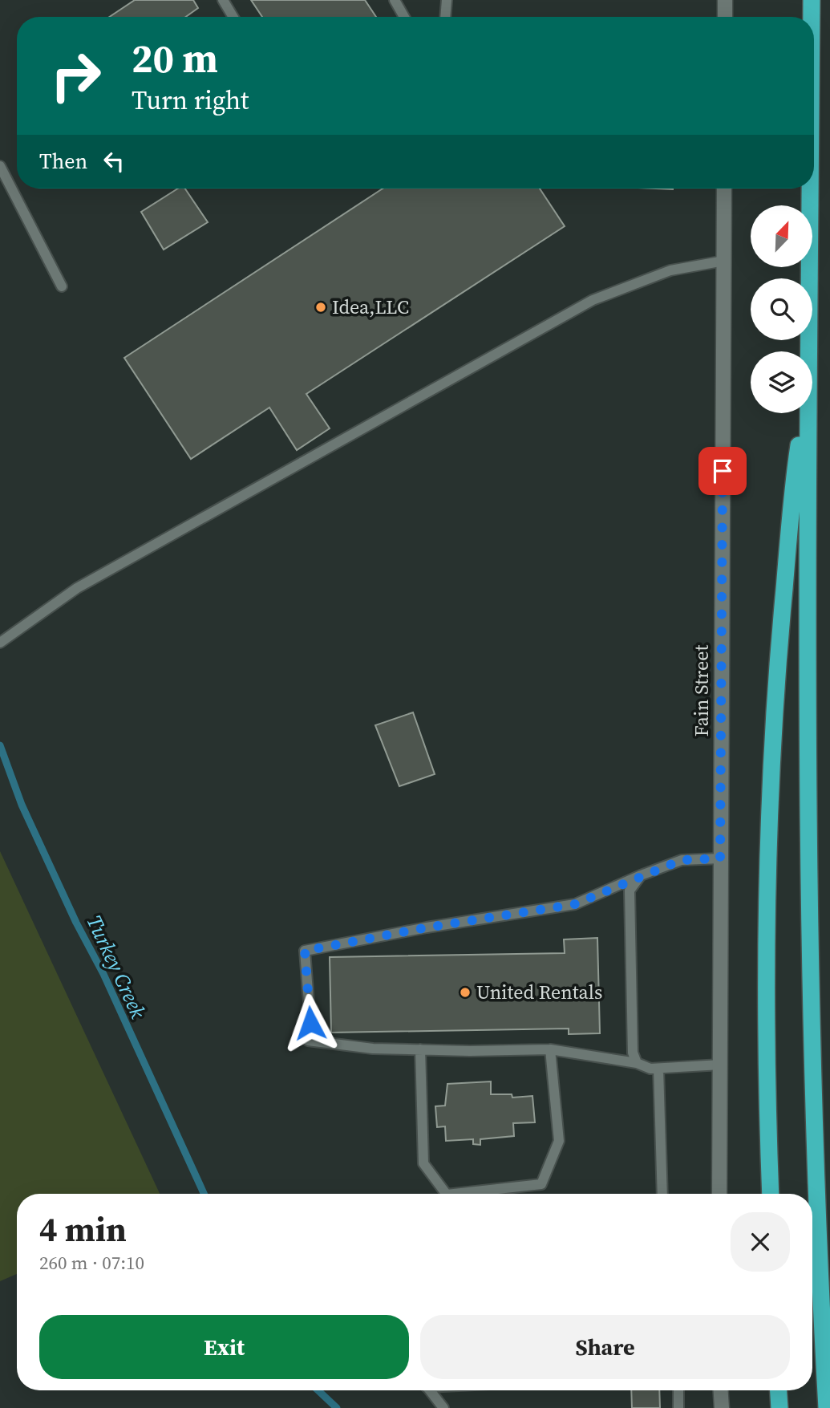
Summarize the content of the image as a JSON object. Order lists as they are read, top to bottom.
{
  "streets": {
    "street": ["Fain Street"]
  },
  "water": ["Turkey Creek"],
  "places": ["Idea,LLC", "United Rentals"],
  "north": "top right",
  "page": {
    "turn": ["20 m", "Turn right"],
    "then": "Then",
    "heading": ["4 min", "260 m · 07:10"],
    "buttons": ["Exit", "Share"]
  }
}
